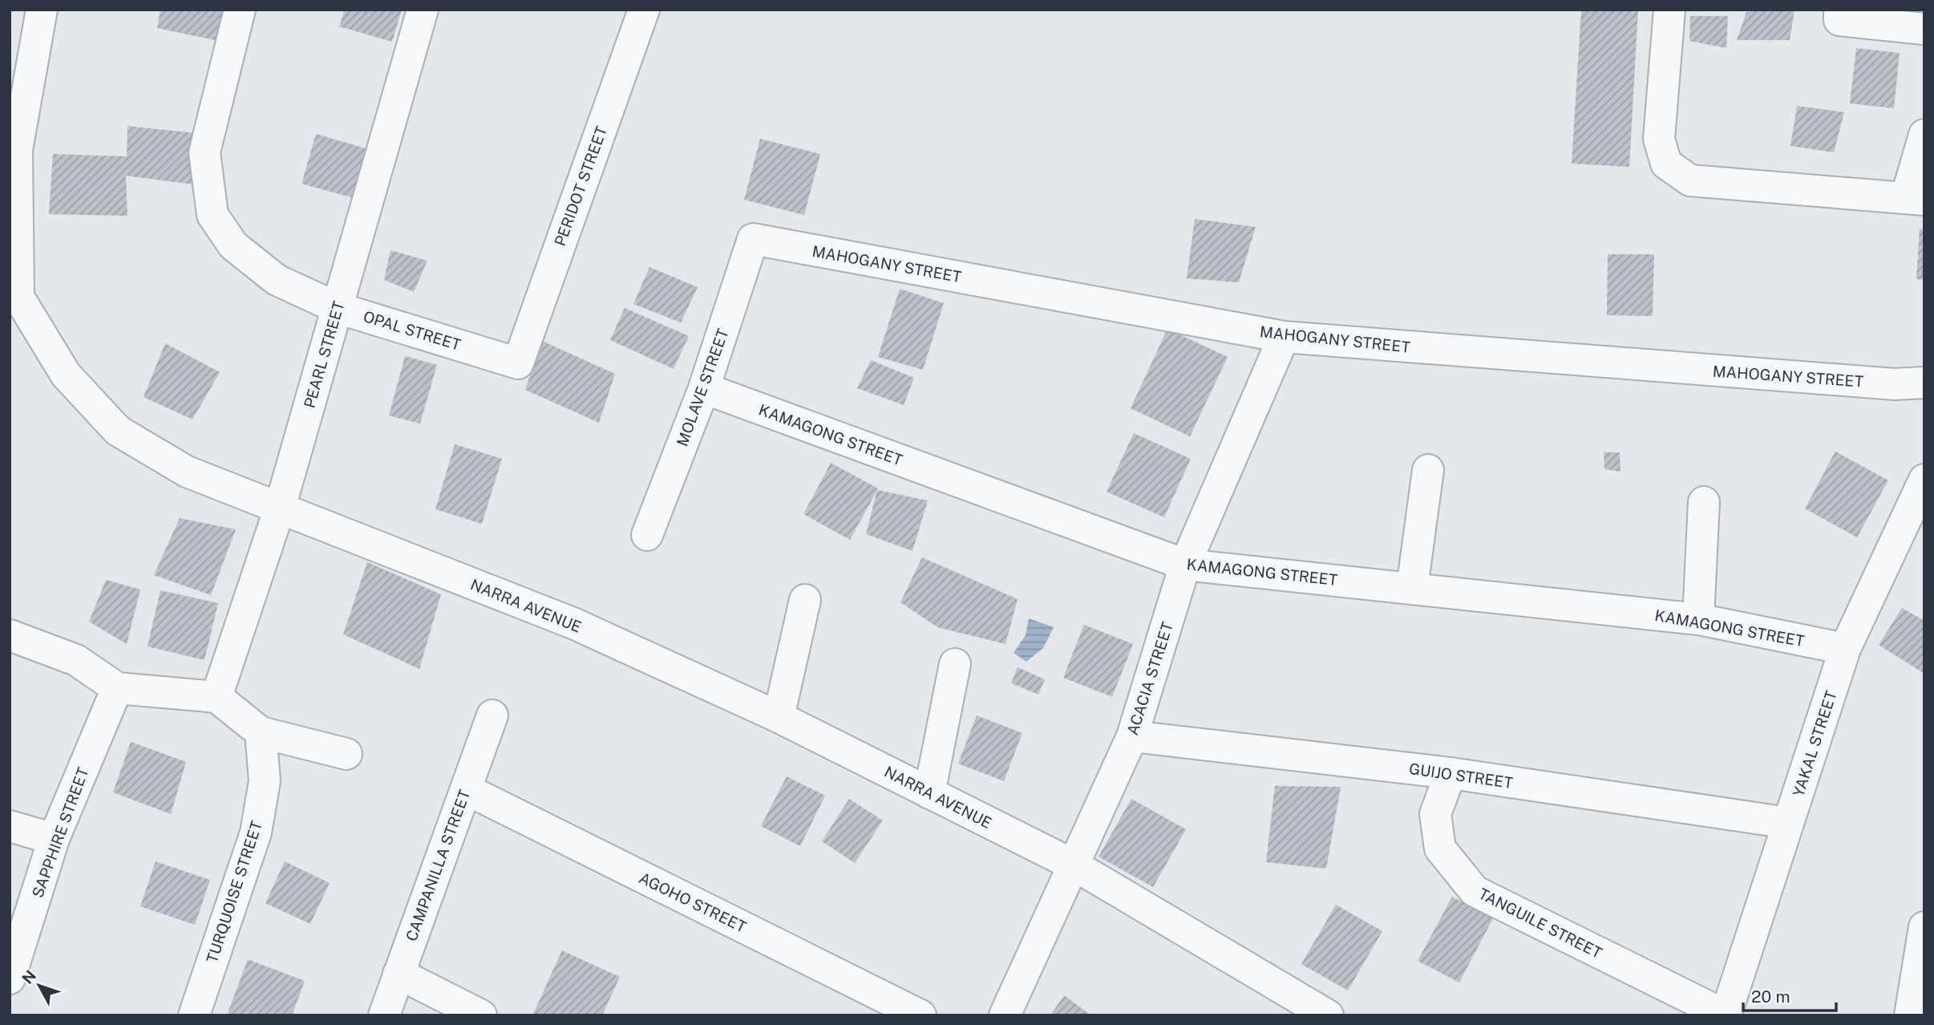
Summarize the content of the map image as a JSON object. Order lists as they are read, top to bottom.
{
  "streets": {
    "street": [
      "PERIDOT STREET",
      "MAHOGANY STREET",
      "OPAL STREET",
      "PEARL STREET",
      "MOLAVE STREET",
      "KAMAGONG STREET",
      "NARRA AVENUE",
      "ACACIA STREET",
      "YAKAL STREET",
      "GUIJO STREET",
      "SAPPHIRE STREET",
      "CAMPANILLA STREET",
      "TURQUOISE STREET",
      "AGOHO STREET",
      "TANGUILE STREET"
    ]
  },
  "crossings": [
    ["PERIDOT STREET", "OPAL STREET"],
    ["MAHOGANY STREET", "MOLAVE STREET"],
    ["MAHOGANY STREET", "ACACIA STREET"],
    ["OPAL STREET", "PEARL STREET"],
    ["PEARL STREET", "NARRA AVENUE"],
    ["MOLAVE STREET", "KAMAGONG STREET"],
    ["KAMAGONG STREET", "ACACIA STREET"],
    ["KAMAGONG STREET", "YAKAL STREET"],
    ["NARRA AVENUE", "ACACIA STREET"],
    ["ACACIA STREET", "GUIJO STREET"],
    ["YAKAL STREET", "GUIJO STREET"],
    ["YAKAL STREET", "TANGUILE STREET"],
    ["GUIJO STREET", "TANGUILE STREET"],
    ["CAMPANILLA STREET", "AGOHO STREET"]
  ],
  "scale_bar": "20 m",
  "north": "top left"
}
